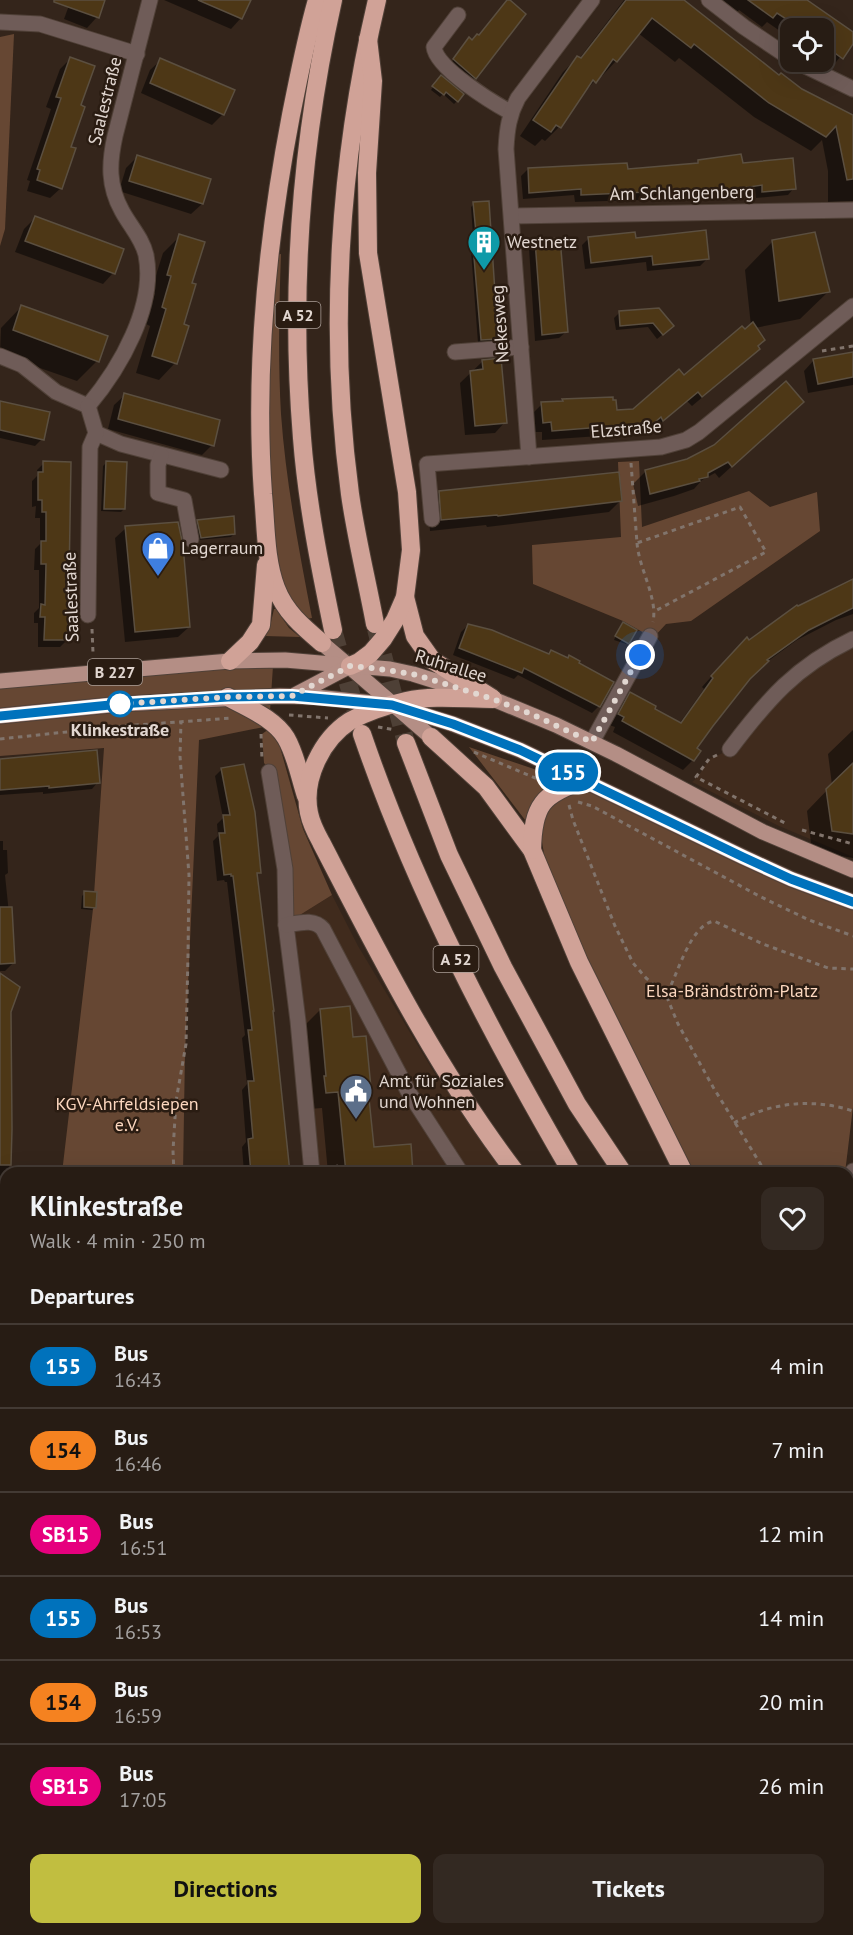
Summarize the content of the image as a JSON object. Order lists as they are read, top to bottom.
{
  "streets": {
    "highway": ["A 52"],
    "main road": ["Ruhrallee", "B 227"],
    "street": [
      "Saalestraße",
      "Am Schlangenberg",
      "Nekesweg",
      "Elzstraße"
    ]
  },
  "crossings": [
    ["Am Schlangenberg", "Nekesweg"],
    ["Nekesweg", "Elzstraße"]
  ],
  "parks": ["Elsa-Brändström-Platz", "KGV-Ahrfeldsiepen e.V."],
  "places": {
    "building": ["Westnetz"],
    "shop": ["Lagerraum"],
    "other": ["Klinkestraße"],
    "public building": ["Amt für Soziales und Wohnen"]
  },
  "lines": ["bus line 155"],
  "page": {
    "on_map": "155",
    "heading": [
      ["Klinkestraße", "Walk · 4 min · 250 m"],
      "Departures"
    ],
    "list": [
      {
        "mark": "155",
        "name": "Bus",
        "note": "16:43",
        "value": "4 min"
      },
      {
        "mark": "154",
        "name": "Bus",
        "note": "16:46",
        "value": "7 min"
      },
      {
        "mark": "SB15",
        "name": "Bus",
        "note": "16:51",
        "value": "12 min"
      },
      {
        "mark": "155",
        "name": "Bus",
        "note": "16:53",
        "value": "14 min"
      },
      {
        "mark": "154",
        "name": "Bus",
        "note": "16:59",
        "value": "20 min"
      },
      {
        "mark": "SB15",
        "name": "Bus",
        "note": "17:05",
        "value": "26 min"
      }
    ],
    "buttons": ["Directions", "Tickets"]
  }
}
